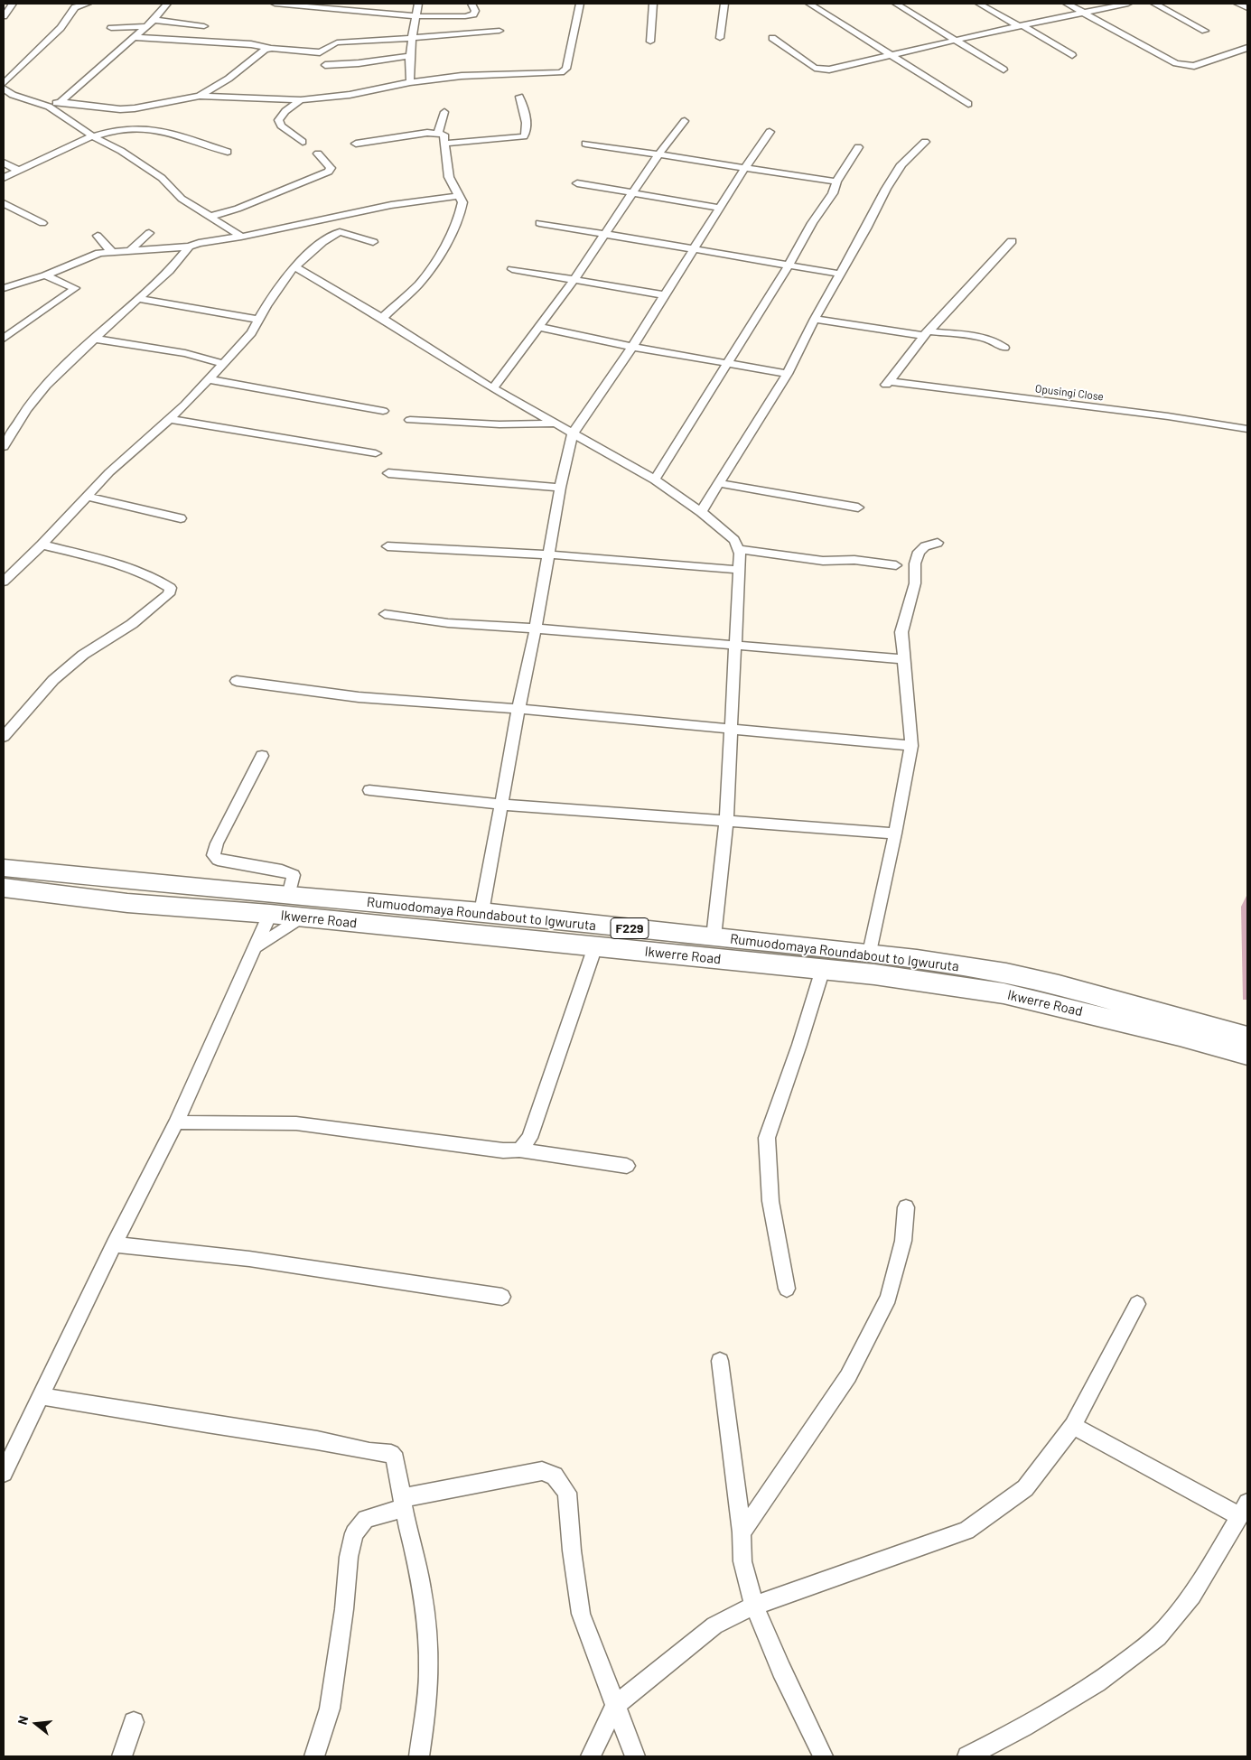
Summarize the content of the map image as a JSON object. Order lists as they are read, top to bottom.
{
  "streets": {
    "main road": ["Rumuodomaya Roundabout to Igwuruta", "Ikwerre Road", "F229"],
    "street": ["Opusingi Close"]
  },
  "north": "left"
}
